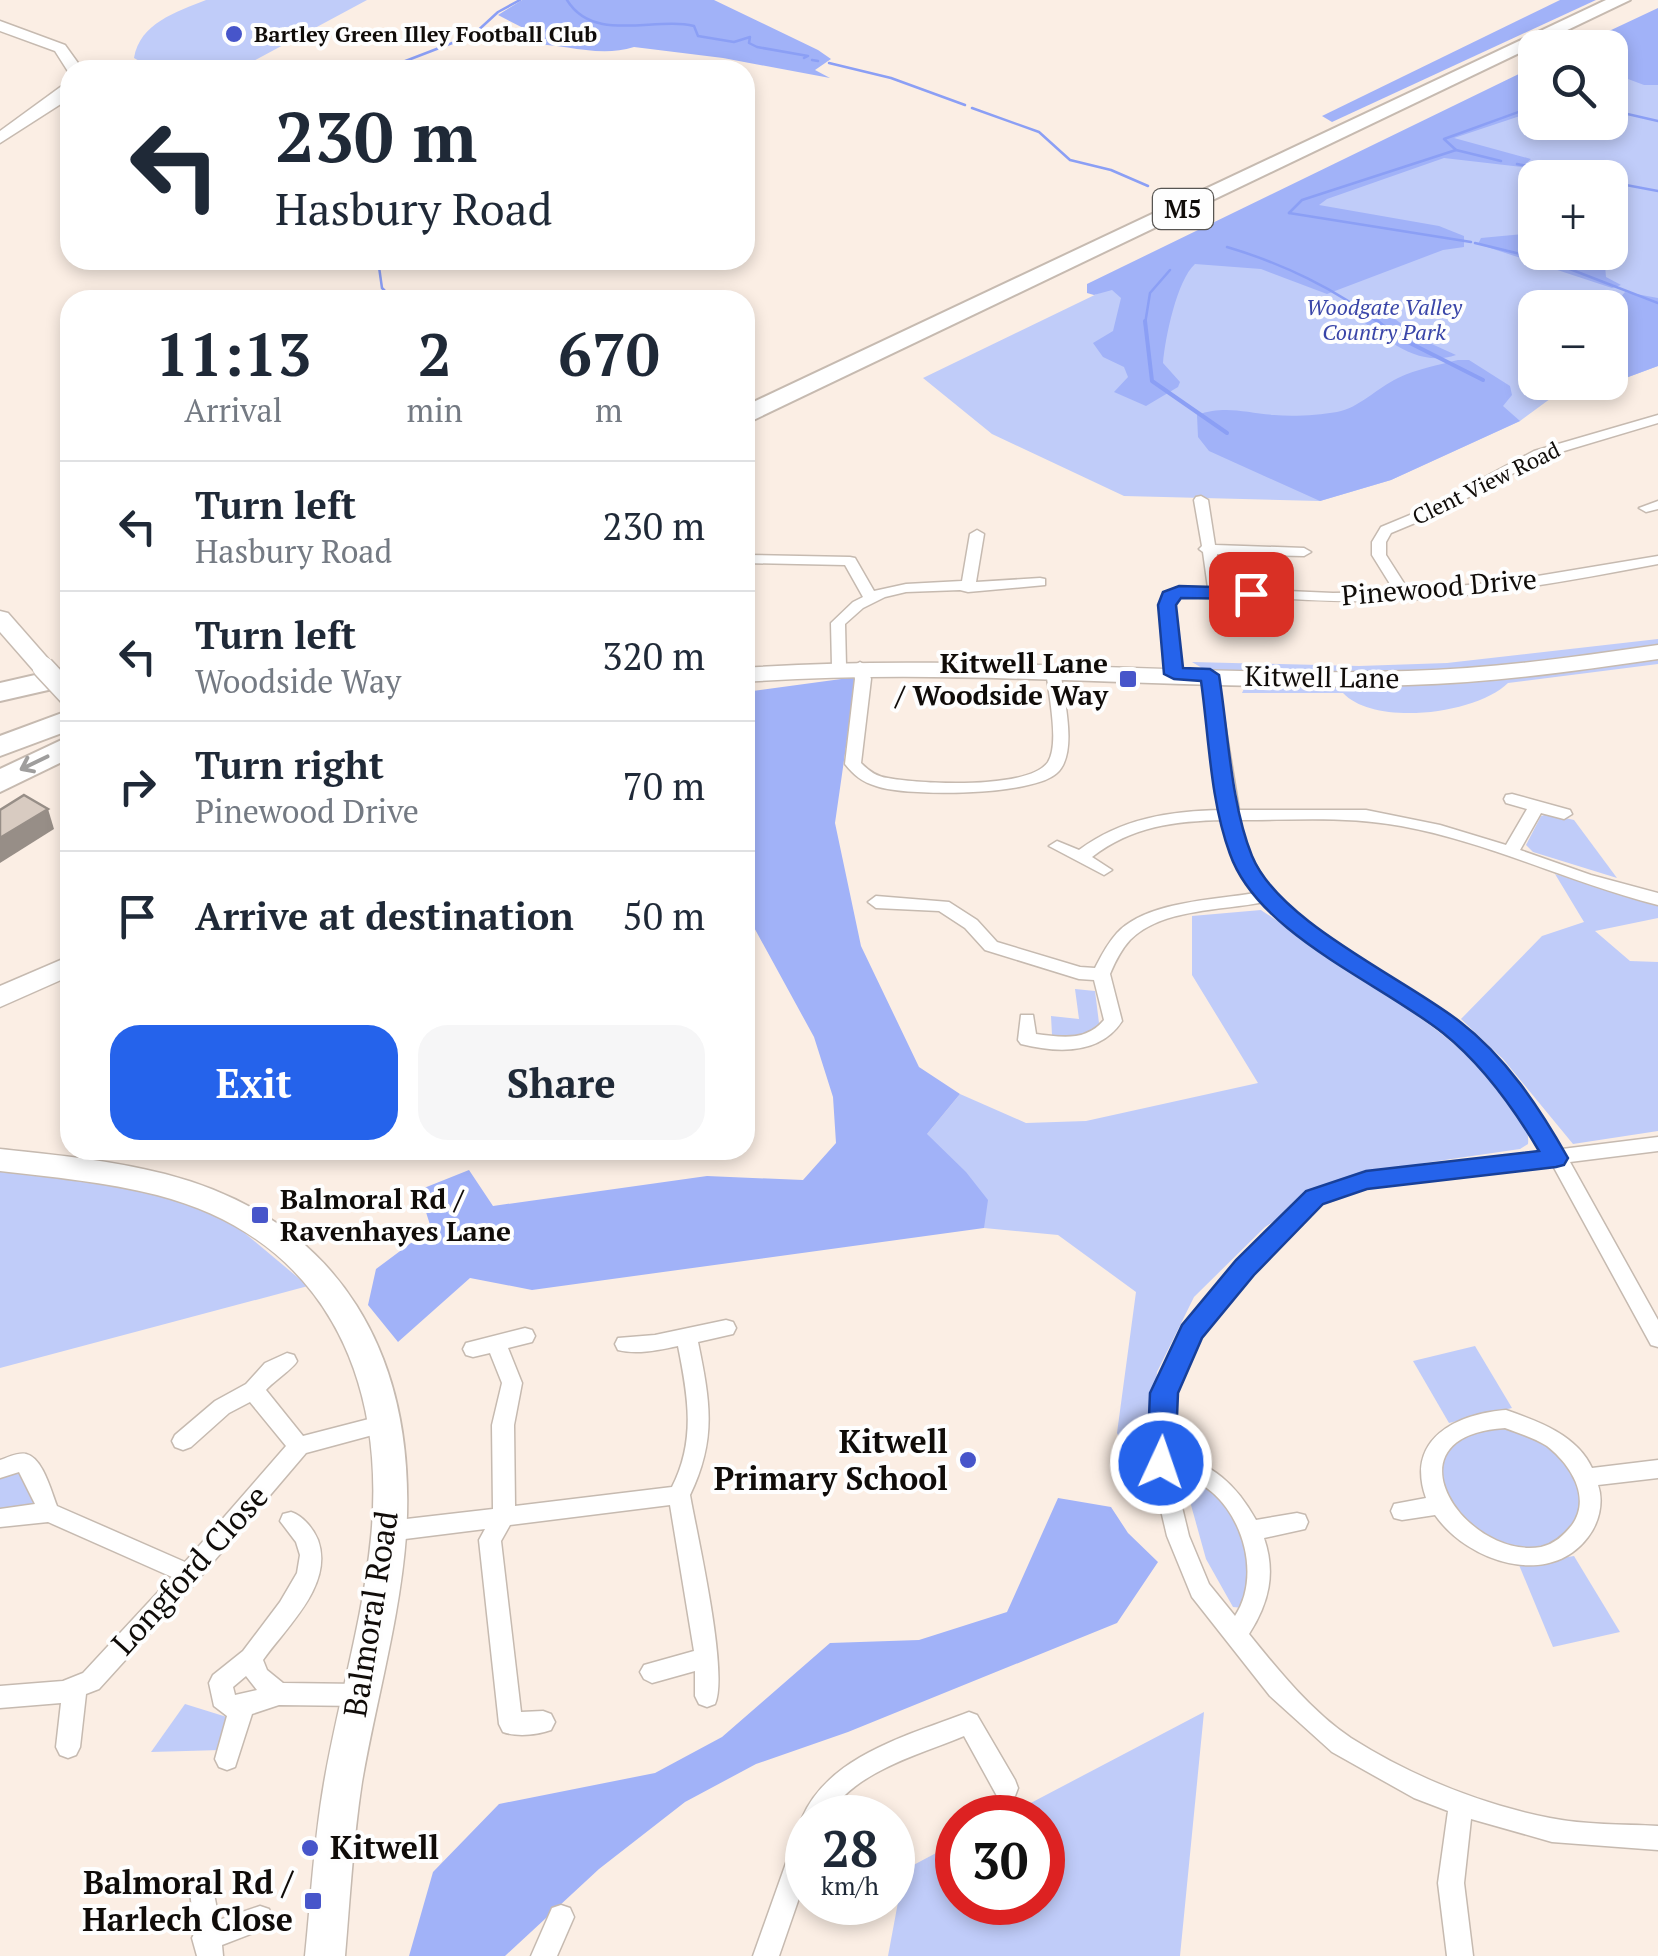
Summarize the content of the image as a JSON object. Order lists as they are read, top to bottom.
{
  "streets": {
    "highway": ["M5"],
    "street": [
      "Clent View Road",
      "Pinewood Drive",
      "Kitwell Lane",
      "Longford Close",
      "Balmoral Road"
    ]
  },
  "crossings": [
    ["Clent View Road", "Pinewood Drive"],
    ["Pinewood Drive", "Kitwell Lane"]
  ],
  "parks": ["Woodgate Valley Country Park"],
  "places": {
    "other": ["Bartley Green Illey Football Club", "Kitwell Primary School", "Kitwell"],
    "transit": ["Kitwell Lane / Woodside Way", "Balmoral Rd / Ravenhayes Lane", "Balmoral Rd / Harlech Close"]
  },
  "page": {
    "map_buttons": ["+", "−"],
    "turn": ["230 m", "Hasbury Road"],
    "eta": [
      "11:13",
      "Arrival",
      "2",
      "min",
      "670",
      "m"
    ],
    "list": [
      {
        "name": "Turn left",
        "note": "Hasbury Road",
        "value": "230 m"
      },
      {
        "name": "Turn left",
        "note": "Woodside Way",
        "value": "320 m"
      },
      {
        "name": "Turn right",
        "note": "Pinewood Drive",
        "value": "70 m"
      },
      {
        "name": "Arrive at destination",
        "value": "50 m"
      }
    ],
    "buttons": ["Exit", "Share"],
    "speed": "28 km/h",
    "limit": "30"
  }
}
